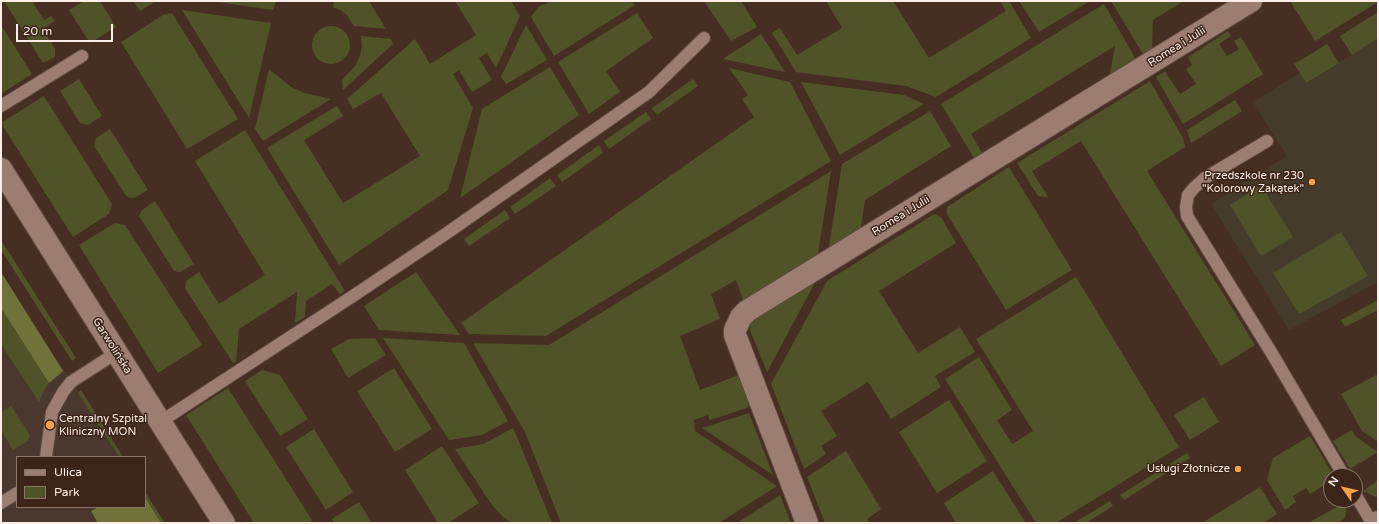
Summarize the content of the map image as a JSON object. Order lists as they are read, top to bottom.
{
  "streets": {
    "street": ["Romea i Julii", "Garwolińska"]
  },
  "places": ["Przedszkole nr 230 \"Kolorowy Zakątek\"", "Centralny Szpital Kliniczny MON", "Usługi Złotnicze"],
  "legend": ["Ulica", "Park"],
  "scale_bar": "20 m",
  "north": "top left"
}
